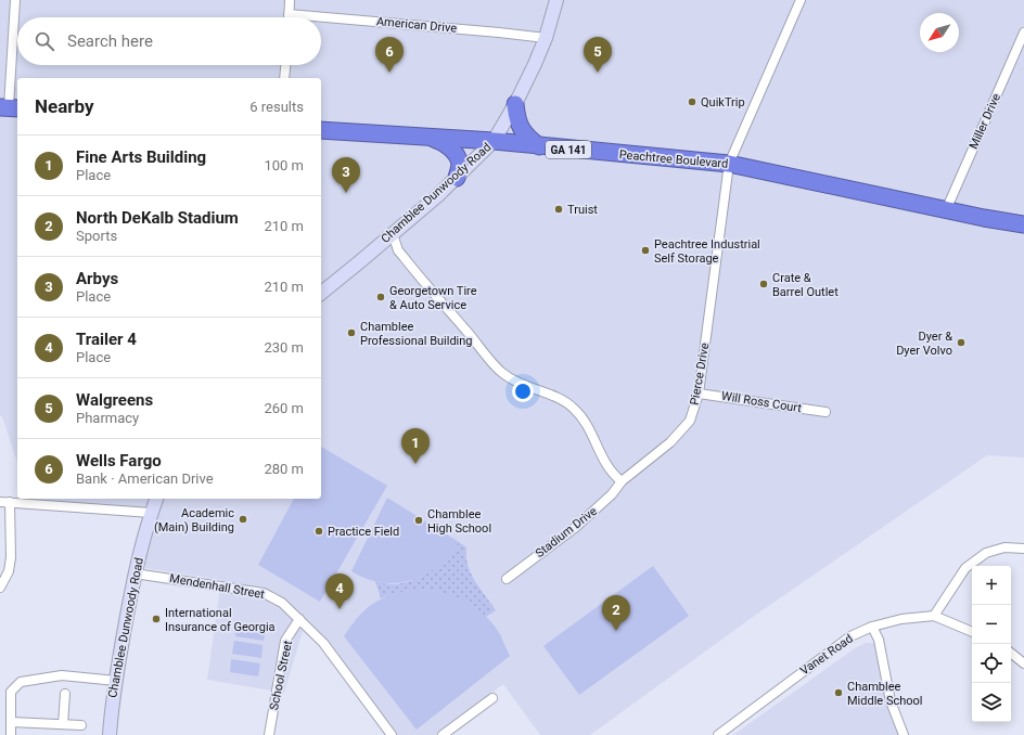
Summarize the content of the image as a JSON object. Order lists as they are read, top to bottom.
{
  "streets": {
    "highway": ["GA 141", "Peachtree Boulevard"],
    "street": [
      "American Drive",
      "Miller Drive",
      "Chamblee Dunwoody Road",
      "Pierce Drive",
      "Will Ross Court",
      "Stadium Drive",
      "Mendenhall Street",
      "Vanet Road",
      "School Street"
    ]
  },
  "crossings": [
    ["American Drive", "Chamblee Dunwoody Road"],
    ["Miller Drive", "Peachtree Boulevard"],
    ["Peachtree Boulevard", "Chamblee Dunwoody Road"],
    ["Peachtree Boulevard", "Pierce Drive"],
    ["Chamblee Dunwoody Road", "Mendenhall Street"],
    ["Pierce Drive", "Will Ross Court"],
    ["Pierce Drive", "Stadium Drive"],
    ["Mendenhall Street", "School Street"]
  ],
  "places": [
    "QuikTrip",
    "Truist",
    "Peachtree Industrial Self Storage",
    "Crate & Barrel Outlet",
    "Georgetown Tire & Auto Service",
    "Chamblee Professional Building",
    "Dyer & Dyer Volvo",
    "Academic (Main) Building",
    "Chamblee High School",
    "Practice Field",
    "International Insurance of Georgia",
    "Chamblee Middle School"
  ],
  "north": "bottom left",
  "page": {
    "search": "Search here",
    "pins": [
      "5",
      "6",
      "3",
      "1",
      "4",
      "2"
    ],
    "heading": ["Nearby", "6 results"],
    "list": [
      {
        "mark": "1",
        "name": "Fine Arts Building",
        "note": "Place",
        "value": "100 m"
      },
      {
        "mark": "2",
        "name": "North DeKalb Stadium",
        "note": "Sports",
        "value": "210 m"
      },
      {
        "mark": "3",
        "name": "Arbys",
        "note": "Place",
        "value": "210 m"
      },
      {
        "mark": "4",
        "name": "Trailer 4",
        "note": "Place",
        "value": "230 m"
      },
      {
        "mark": "5",
        "name": "Walgreens",
        "note": "Pharmacy",
        "value": "260 m"
      },
      {
        "mark": "6",
        "name": "Wells Fargo",
        "note": "Bank · American Drive",
        "value": "280 m"
      }
    ],
    "map_buttons": ["+", "−"]
  }
}
